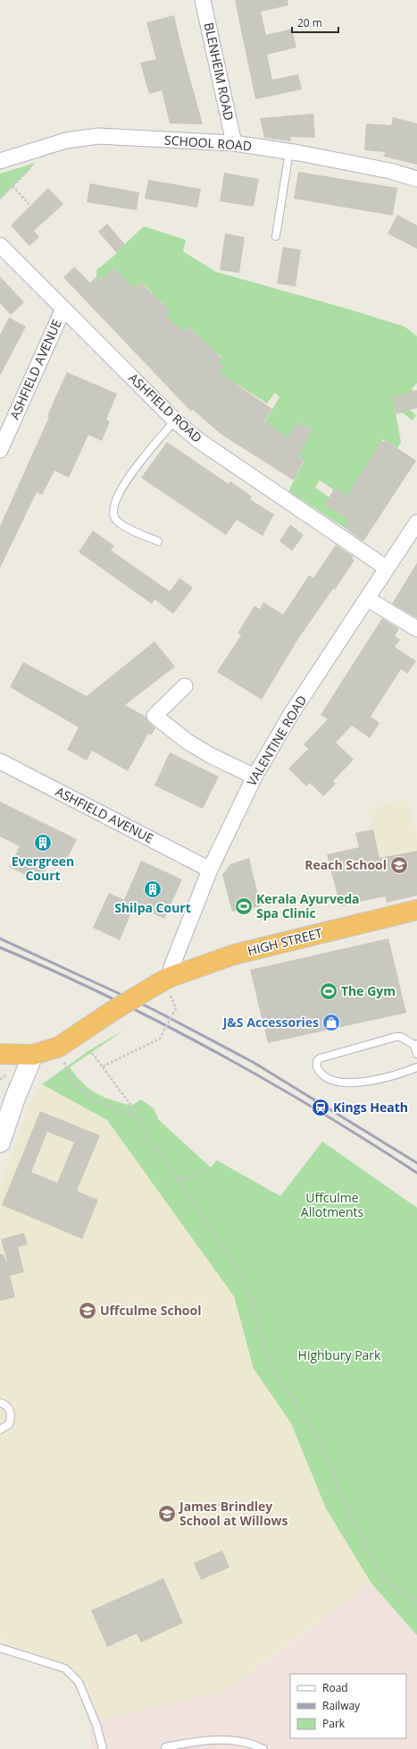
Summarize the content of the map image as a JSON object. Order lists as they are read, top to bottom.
{
  "streets": {
    "highway": ["HIGH STREET"],
    "street": [
      "BLENHEIM ROAD",
      "SCHOOL ROAD",
      "ASHFIELD AVENUE",
      "ASHFIELD ROAD",
      "VALENTINE ROAD"
    ]
  },
  "crossings": [
    ["BLENHEIM ROAD", "SCHOOL ROAD"],
    ["ASHFIELD AVENUE", "ASHFIELD ROAD"],
    ["ASHFIELD AVENUE", "VALENTINE ROAD"],
    ["ASHFIELD ROAD", "VALENTINE ROAD"],
    ["VALENTINE ROAD", "HIGH STREET"]
  ],
  "parks": ["Uffculme Allotments", "Highbury Park"],
  "places": {
    "building": ["Evergreen Court", "Shilpa Court"],
    "school or university": ["Reach School", "Uffculme School", "James Brindley School at Willows"],
    "sports": ["Kerala Ayurveda Spa Clinic", "The Gym"],
    "shop": ["J&S Accessories"],
    "station": ["Kings Heath"]
  },
  "legend": ["Road", "Railway", "Park"],
  "scale_bar": "20 m"
}
